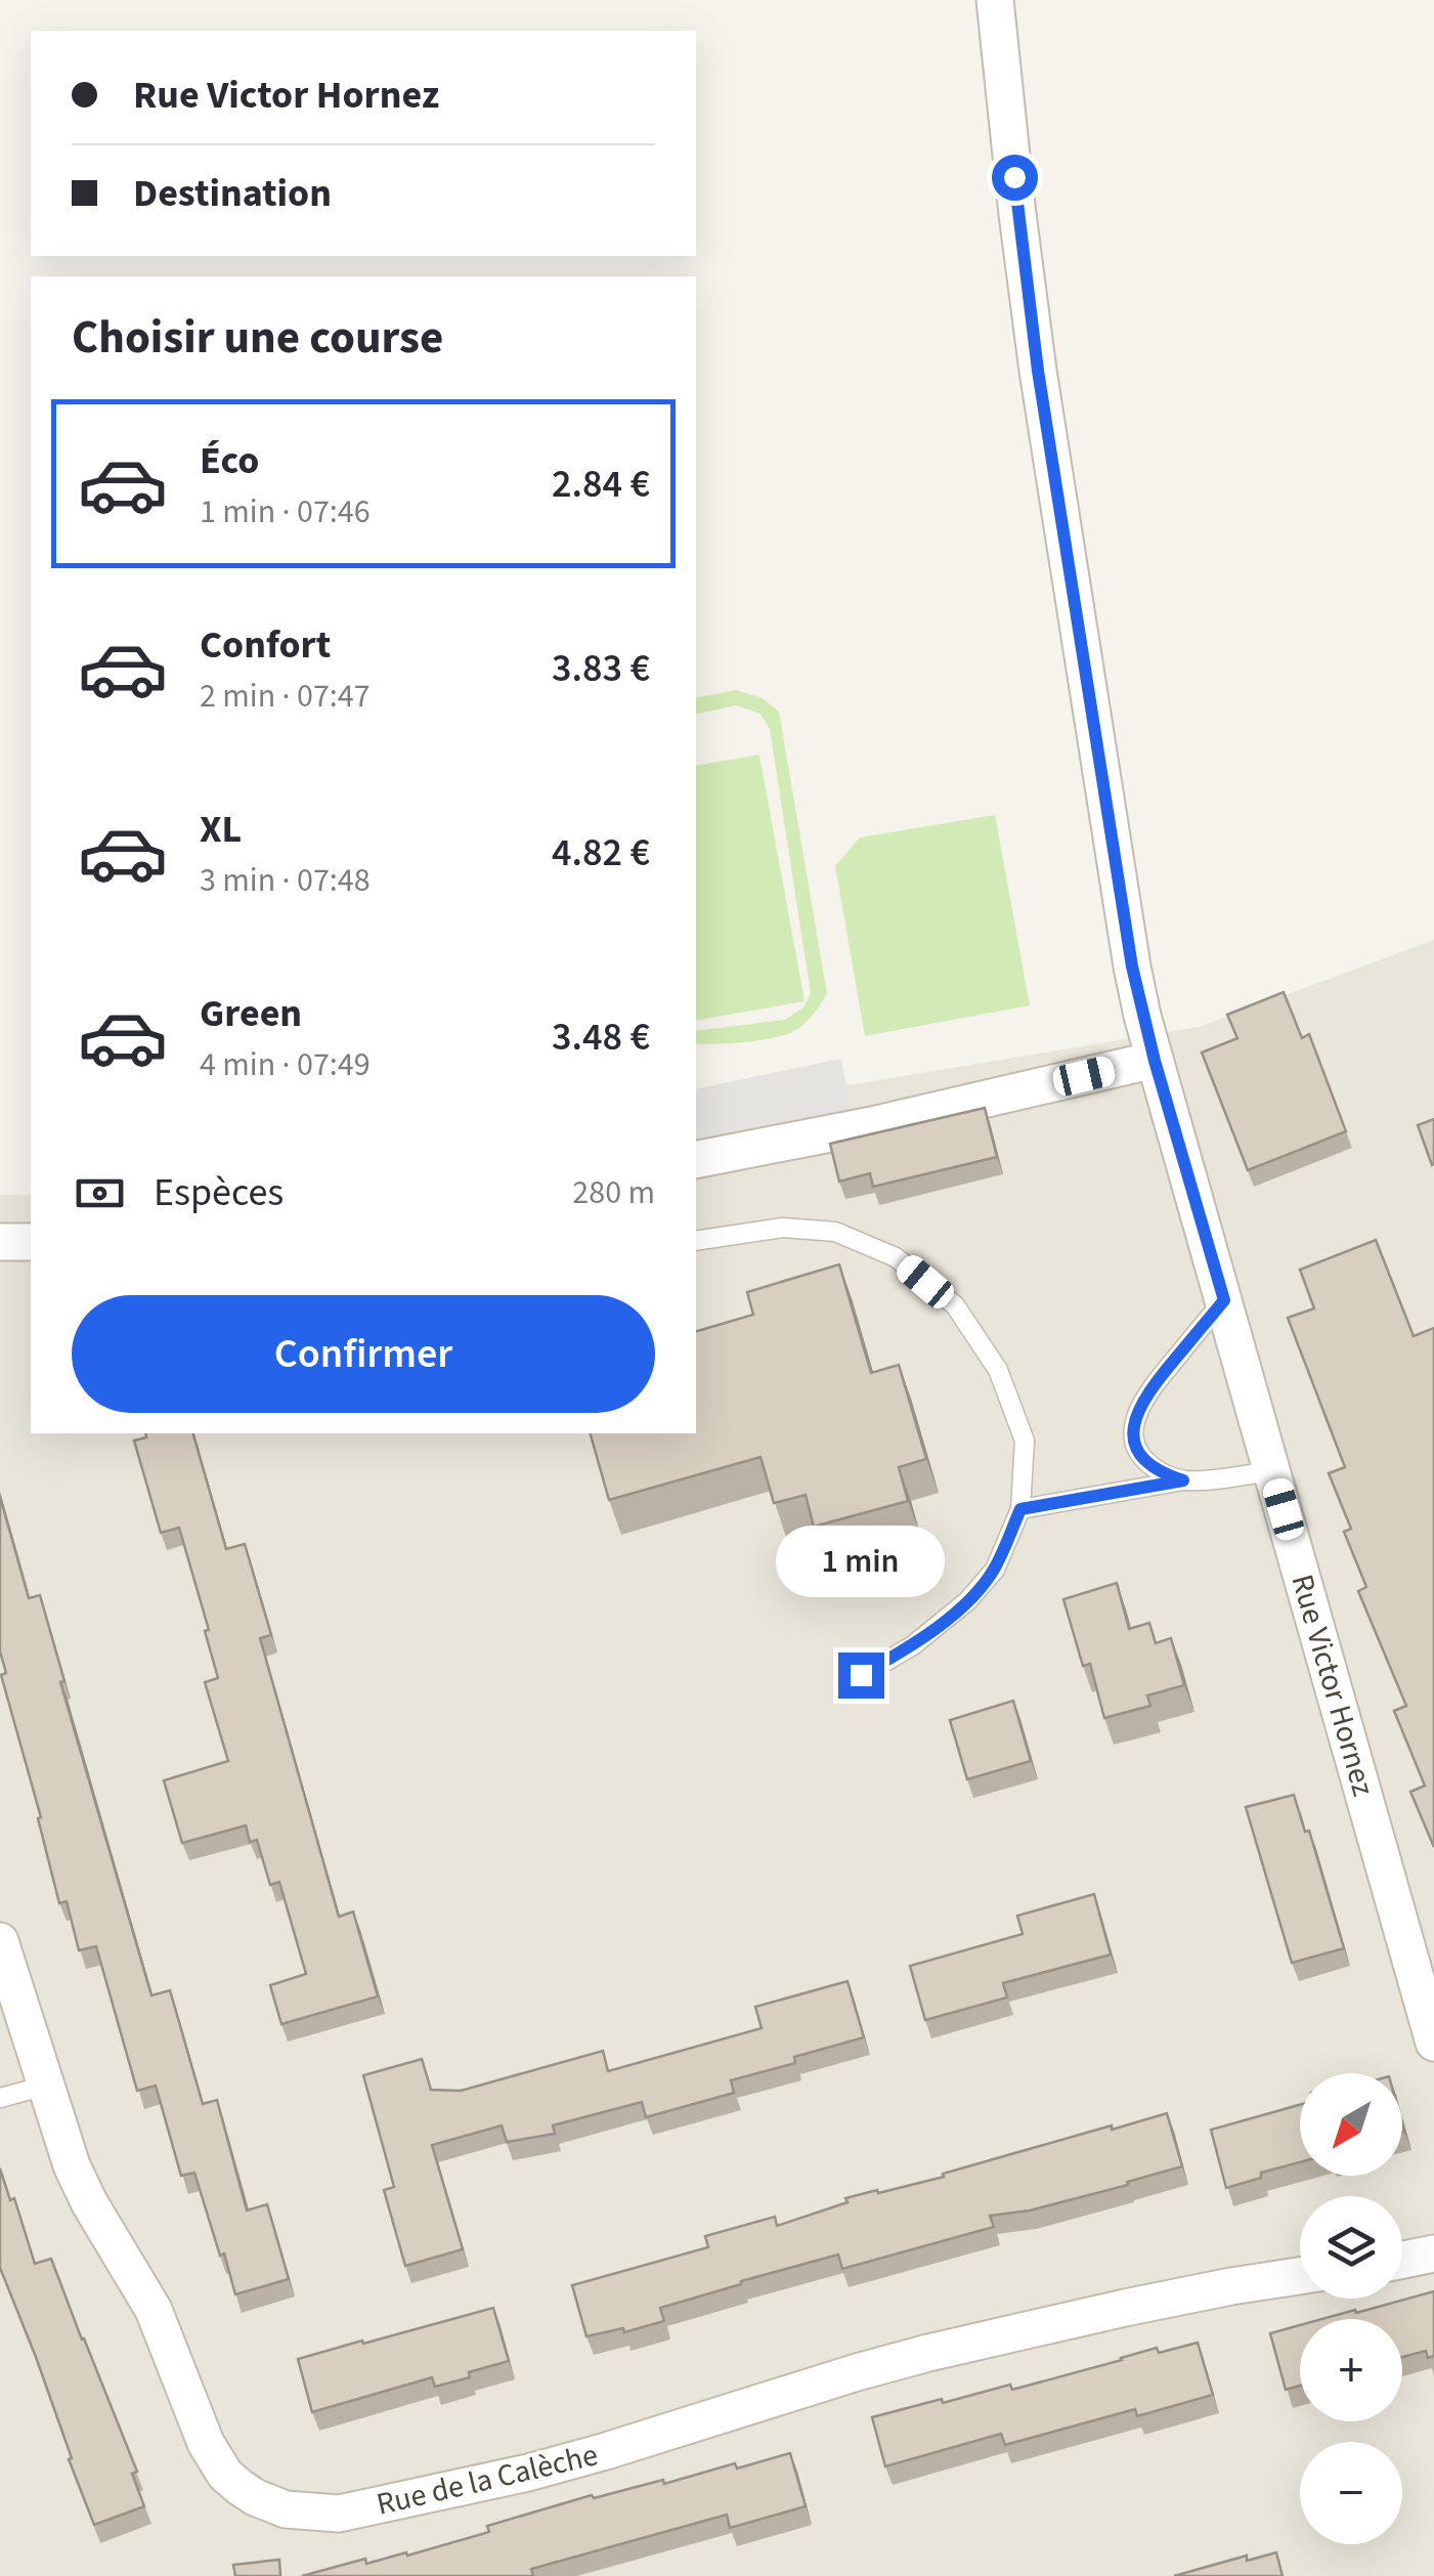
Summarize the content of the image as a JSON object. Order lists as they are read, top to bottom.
{
  "streets": {
    "street": ["Rue Victor Hornez", "Rue de la Calèche"]
  },
  "north": "bottom left",
  "page": {
    "banner": ["Rue Victor Hornez", "Destination"],
    "heading": "Choisir une course",
    "list": [
      {
        "name": "Éco",
        "note": "1 min · 07:46",
        "value": "2.84 €"
      },
      {
        "name": "Confort",
        "note": "2 min · 07:47",
        "value": "3.83 €"
      },
      {
        "name": "XL",
        "note": "3 min · 07:48",
        "value": "4.82 €"
      },
      {
        "name": "Green",
        "note": "4 min · 07:49",
        "value": "3.48 €"
      }
    ],
    "pay": ["Espèces", "280 m"],
    "buttons": "Confirmer",
    "bubble": "1 min",
    "map_buttons": ["+", "−"]
  }
}
